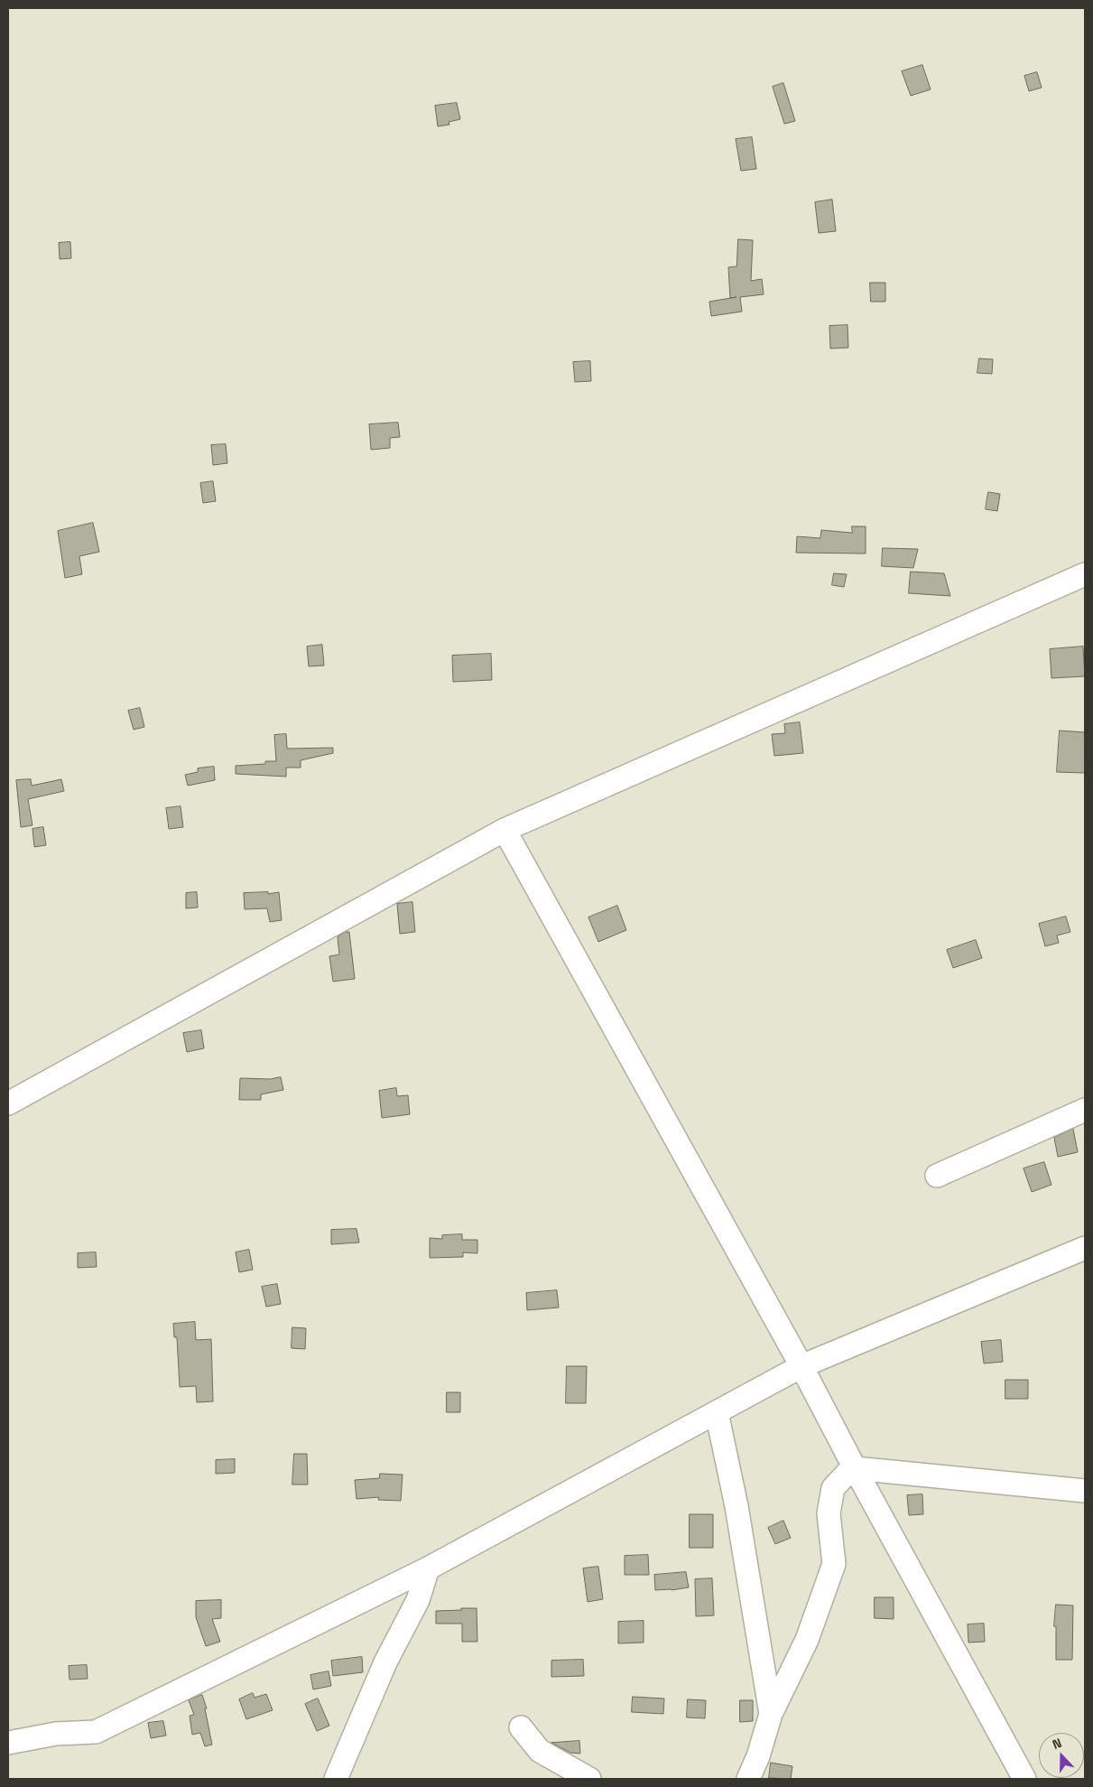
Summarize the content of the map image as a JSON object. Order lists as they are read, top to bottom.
{
  "north": "top"
}
